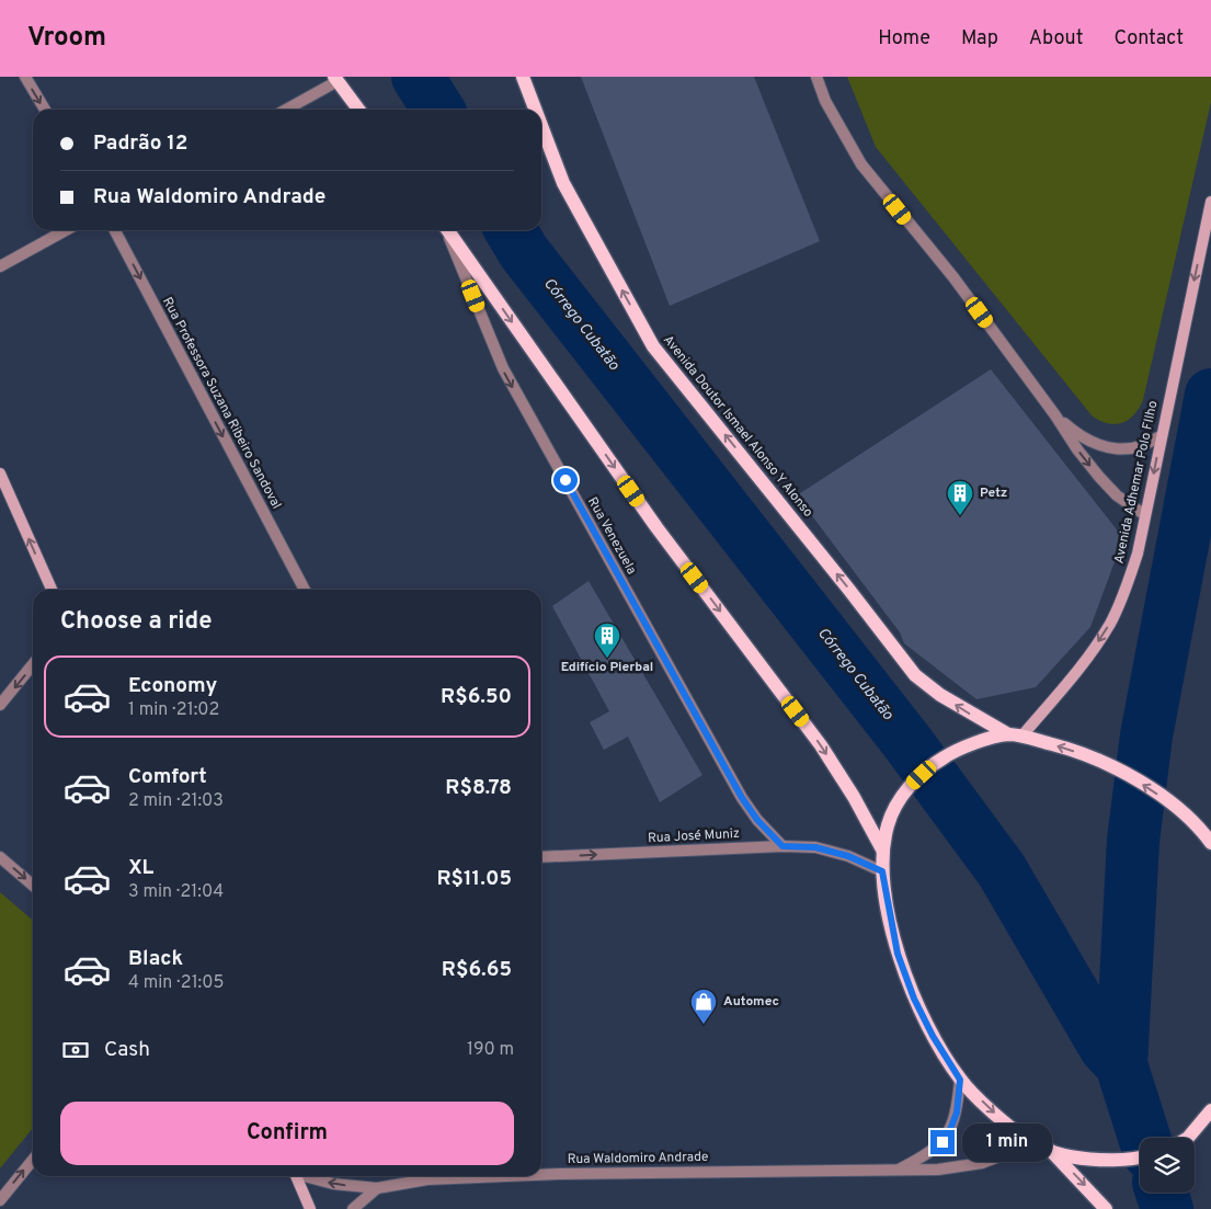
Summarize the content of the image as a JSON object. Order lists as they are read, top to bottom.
{
  "streets": {
    "main road": ["Avenida Doutor Ismael Alonso Y Alonso"],
    "street": [
      "Rua Professora Suzana Ribeiro Sandoval",
      "Avenida Adhemar Polo FIlho",
      "Rua Venezuela",
      "Rua José Muniz",
      "Rua Waldomiro Andrade"
    ]
  },
  "crossings": [
    ["Avenida Doutor Ismael Alonso Y Alonso", "Avenida Adhemar Polo FIlho"],
    ["Rua Venezuela", "Rua José Muniz"]
  ],
  "one_way": [
    "Rua Professora Suzana Ribeiro Sandoval",
    "Avenida Adhemar Polo FIlho",
    "Rua Venezuela",
    "Rua José Muniz"
  ],
  "water": ["Córrego Cubatão"],
  "places": {
    "building": ["Petz", "Edifício Pierbal"],
    "shop": ["Automec"]
  },
  "page": {
    "header": "Vroom",
    "nav": [
      "Home",
      "Map",
      "About",
      "Contact"
    ],
    "banner": ["Padrão 12", "Rua Waldomiro Andrade"],
    "heading": "Choose a ride",
    "list": [
      {
        "name": "Economy",
        "note": "1 min · 21:02",
        "value": "R$6.50"
      },
      {
        "name": "Comfort",
        "note": "2 min · 21:03",
        "value": "R$8.78"
      },
      {
        "name": "XL",
        "note": "3 min · 21:04",
        "value": "R$11.05"
      },
      {
        "name": "Black",
        "note": "4 min · 21:05",
        "value": "R$6.65"
      }
    ],
    "pay": ["Cash", "190 m"],
    "buttons": "Confirm",
    "bubble": "1 min"
  }
}
